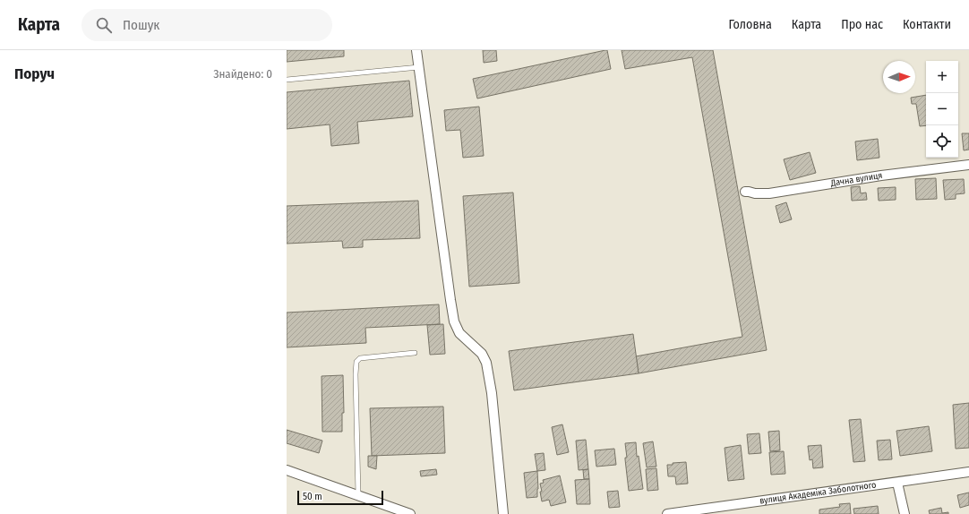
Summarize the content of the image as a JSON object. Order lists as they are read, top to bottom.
{
  "streets": {
    "street": ["Дачна вулиця", "вулиця Академіка Заболотного"]
  },
  "scale_bar": "50 m",
  "north": "right",
  "page": {
    "header": "Карта",
    "search": "Пошук",
    "nav": [
      "Головна",
      "Карта",
      "Про нас",
      "Контакти"
    ],
    "heading": ["Поруч", "Знайдено: 0"],
    "map_buttons": ["+", "−"],
    "scale": "50 m"
  }
}
